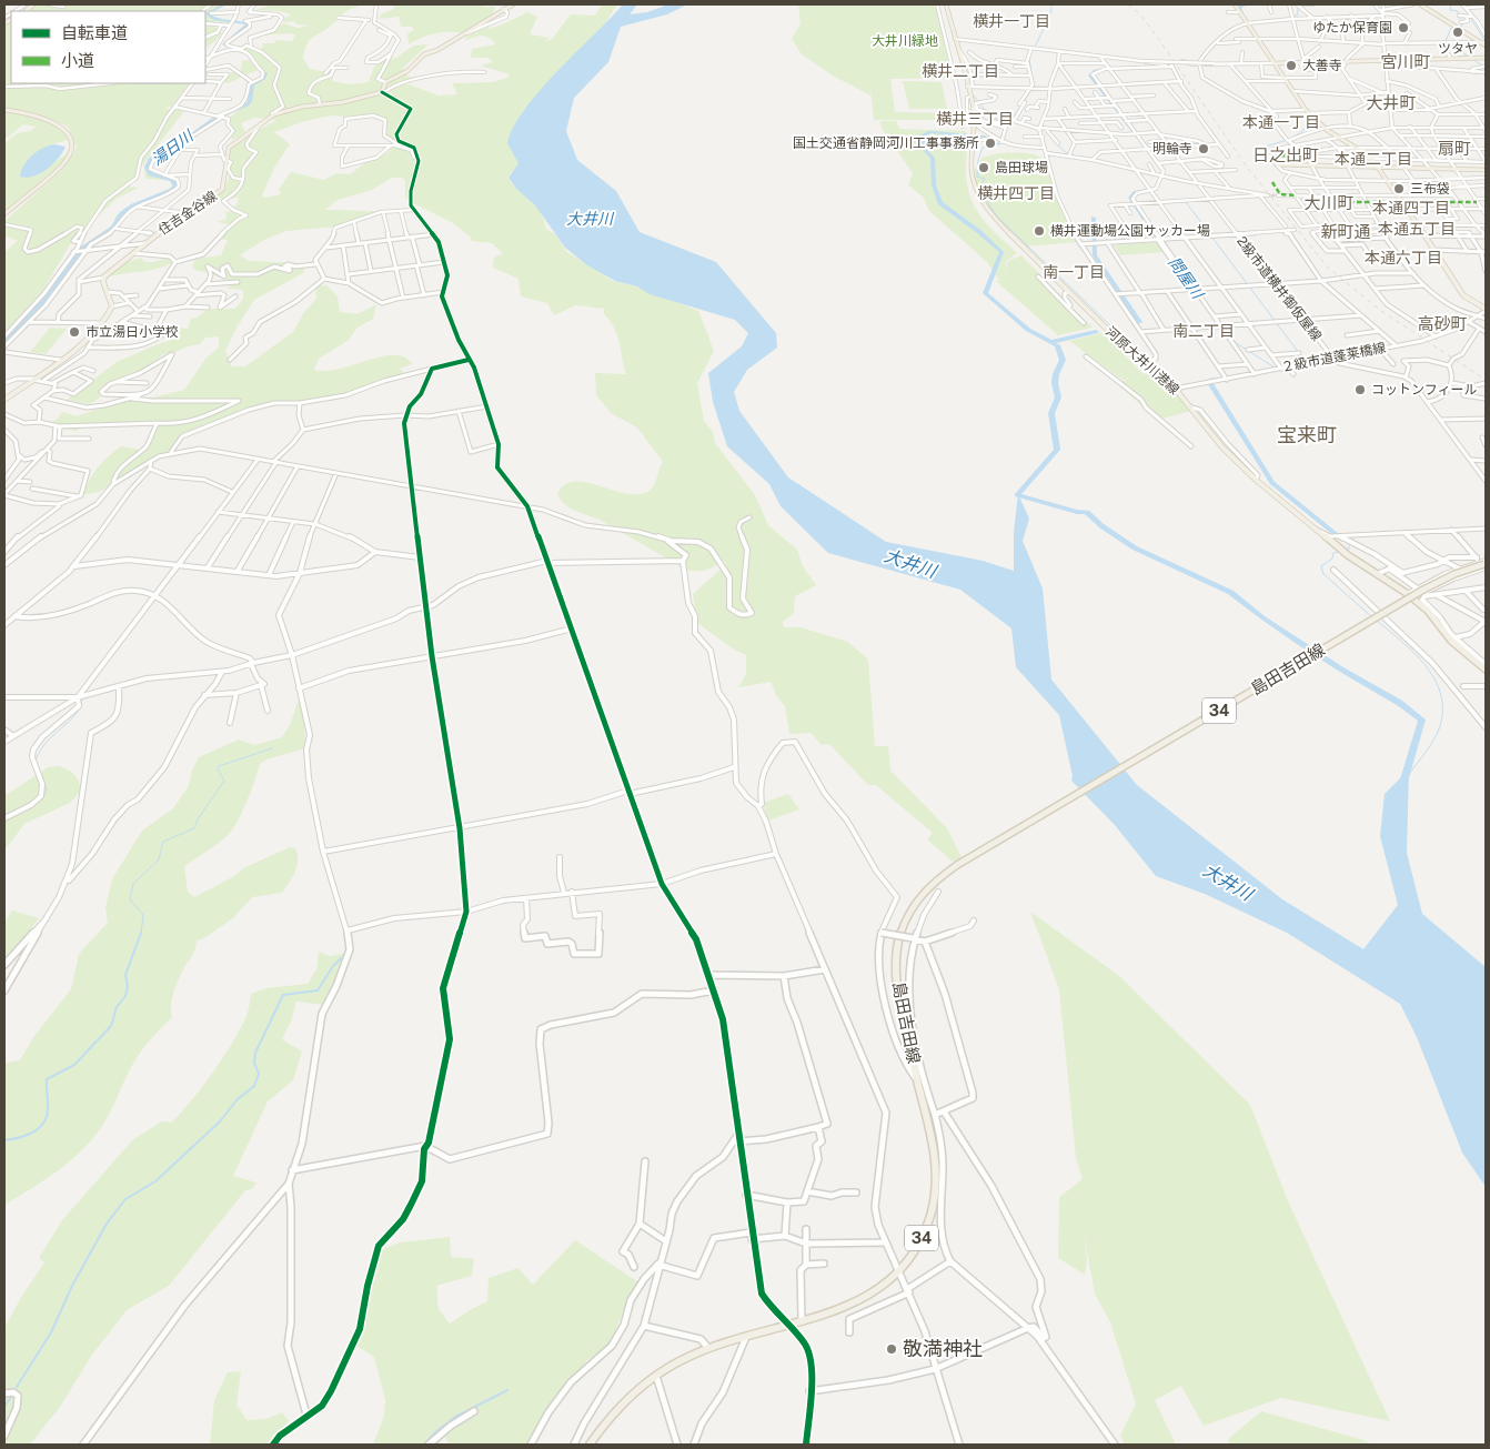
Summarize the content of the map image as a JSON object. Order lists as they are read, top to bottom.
{
  "streets": {
    "main road": [
      "住吉金谷線",
      "河原大井川港線",
      "島田吉田線",
      "34"
    ],
    "street": ["2級市道横井御仮屋線", "２級市道蓬莱橋線"]
  },
  "crossings": [
    ["2級市道横井御仮屋線", "２級市道蓬莱橋線"],
    ["２級市道蓬莱橋線", "河原大井川港線"]
  ],
  "districts": [
    "横井一丁目",
    "宮川町",
    "横井二丁目",
    "大井町",
    "横井三丁目",
    "本通一丁目",
    "扇町",
    "日之出町",
    "本通二丁目",
    "横井四丁目",
    "大川町",
    "本通四丁目",
    "本通五丁目",
    "新町通",
    "本通六丁目",
    "南一丁目",
    "高砂町",
    "南二丁目",
    "宝来町"
  ],
  "water": ["湯日川", "大井川", "問屋川"],
  "parks": ["大井川緑地"],
  "places": [
    "ゆたか保育園",
    "ツタヤ",
    "大善寺",
    "国土交通省静岡河川工事事務所",
    "明輪寺",
    "島田球場",
    "三布袋",
    "横井運動場公園サッカー場",
    "市立湯日小学校",
    "コットンフィール",
    "敬満神社"
  ],
  "legend": ["自転車道", "小道"]
}
